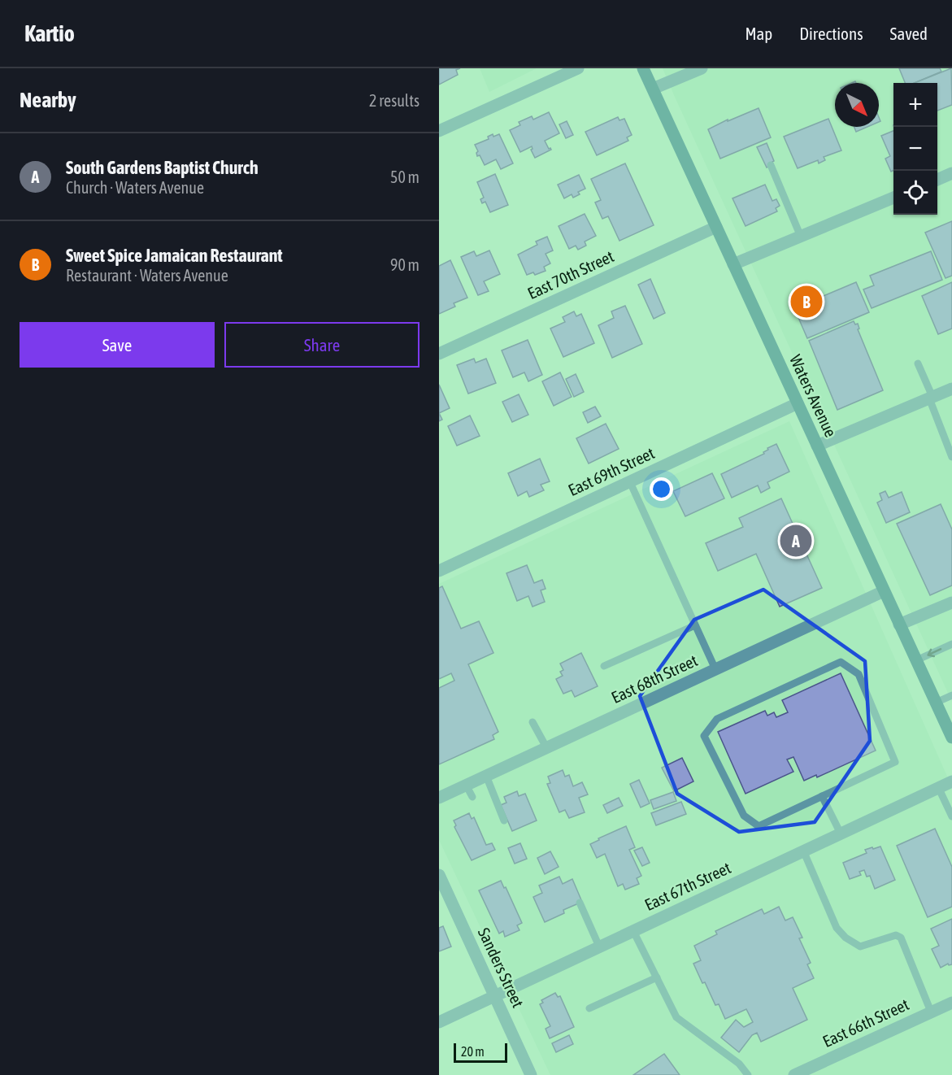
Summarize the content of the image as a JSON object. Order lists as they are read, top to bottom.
{
  "streets": {
    "main road": ["Waters Avenue"],
    "street": [
      "East 70th Street",
      "East 69th Street",
      "East 68th Street",
      "East 67th Street",
      "Sanders Street",
      "East 66th Street"
    ]
  },
  "crossings": [
    ["East 70th Street", "Waters Avenue"],
    ["Waters Avenue", "East 69th Street"],
    ["Waters Avenue", "East 68th Street"],
    ["East 67th Street", "Sanders Street"]
  ],
  "scale_bar": "20 m",
  "north": "bottom right",
  "page": {
    "header": "Kartio",
    "nav": ["Map", "Directions", "Saved"],
    "heading": ["Nearby", "2 results"],
    "map_buttons": ["+", "−"],
    "list": [
      {
        "mark": "A",
        "name": "South Gardens Baptist Church",
        "note": "Church · Waters Avenue",
        "value": "50 m"
      },
      {
        "mark": "B",
        "name": "Sweet Spice Jamaican Restaurant",
        "note": "Restaurant · Waters Avenue",
        "value": "90 m"
      }
    ],
    "pins": ["B", "A"],
    "buttons": ["Save", "Share"],
    "scale": "20 m"
  }
}
